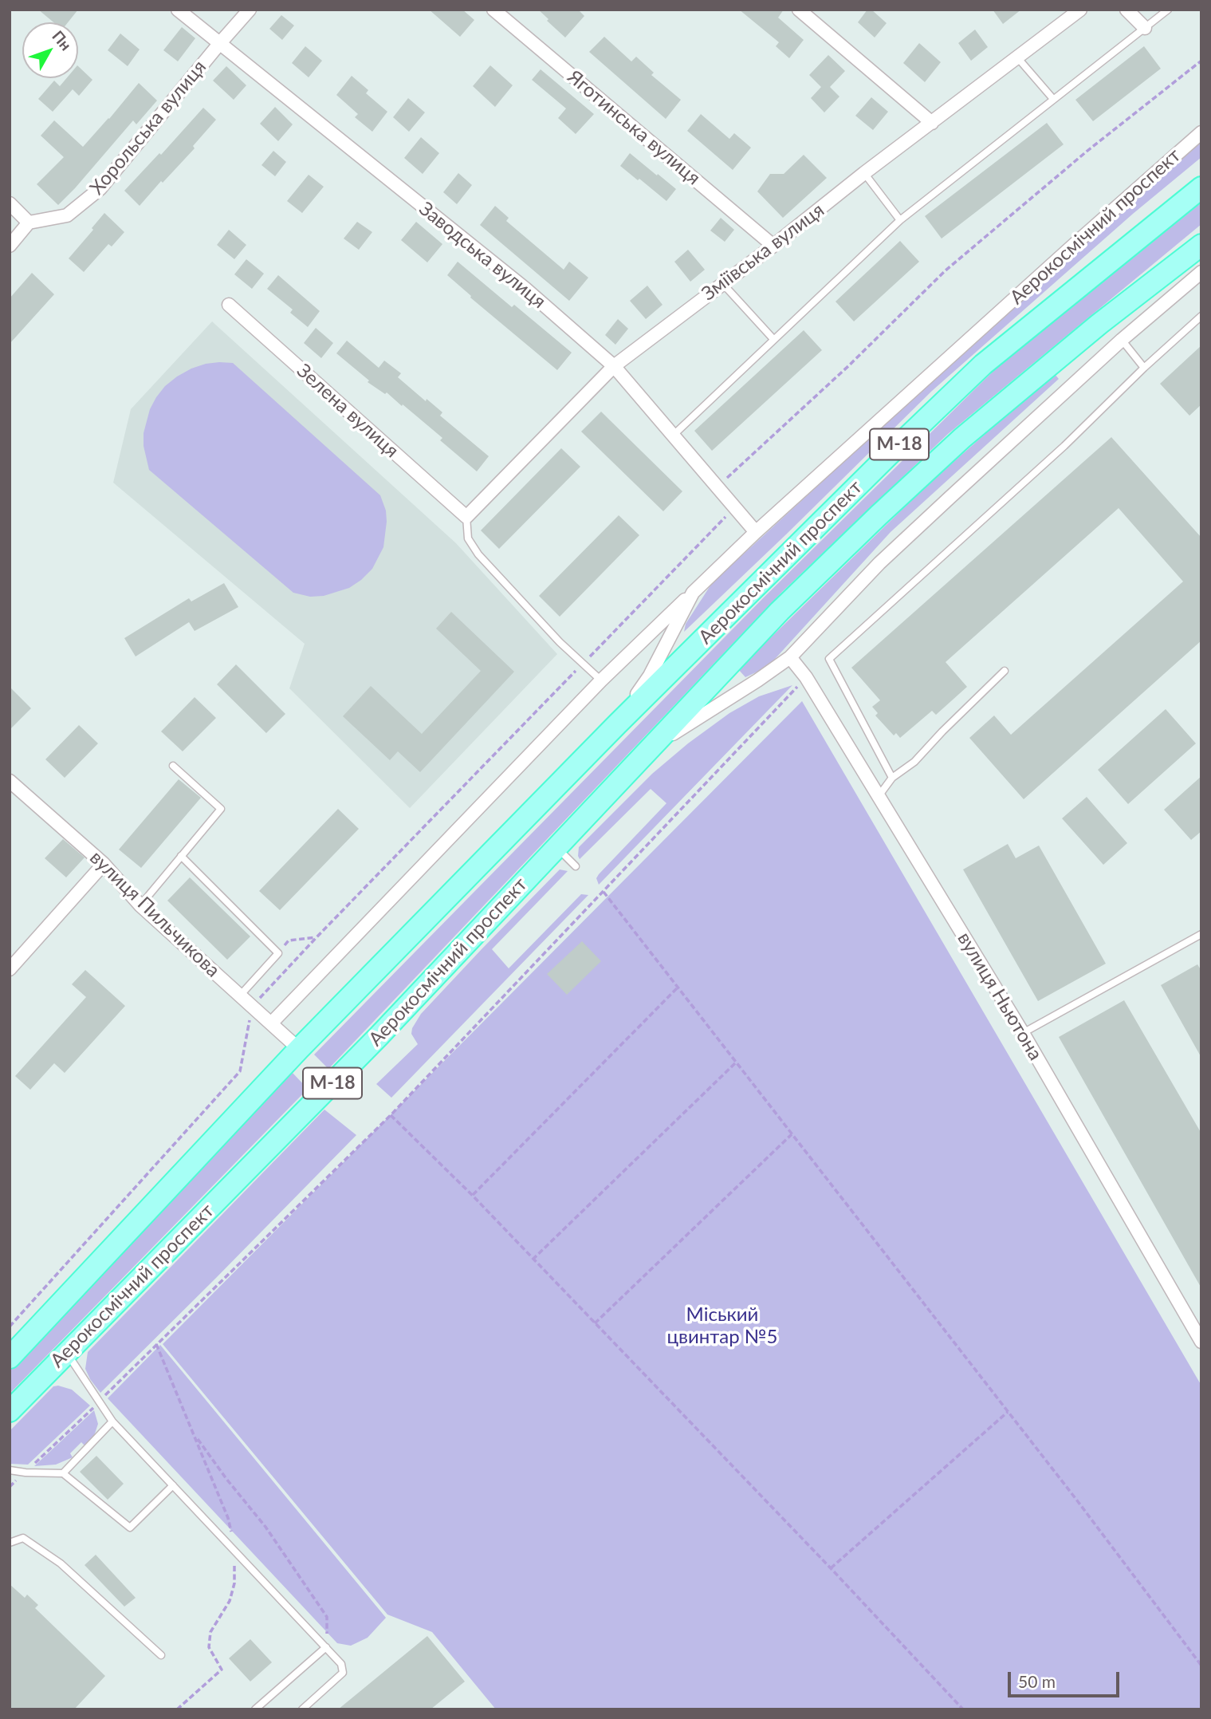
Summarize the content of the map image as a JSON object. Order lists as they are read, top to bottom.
{
  "streets": {
    "main road": ["Аерокосмічний проспект", "М-18"],
    "street": [
      "Хорольська вулиця",
      "Яготинська вулиця",
      "Зміївська вулиця",
      "Заводська вулиця",
      "Зелена вулиця",
      "вулиця Пильчикова",
      "вулиця Ньютона"
    ]
  },
  "crossings": [
    ["Хорольська вулиця", "Заводська вулиця"],
    ["Яготинська вулиця", "Зміївська вулиця"],
    ["Аерокосмічний проспект", "Заводська вулиця"],
    ["Аерокосмічний проспект", "вулиця Пильчикова"],
    ["Аерокосмічний проспект", "вулиця Ньютона"],
    ["Зміївська вулиця", "Заводська вулиця"],
    ["Зміївська вулиця", "Зелена вулиця"]
  ],
  "parks": ["Міський цвинтар №5"],
  "scale_bar": "50 m",
  "north": "top right"
}
